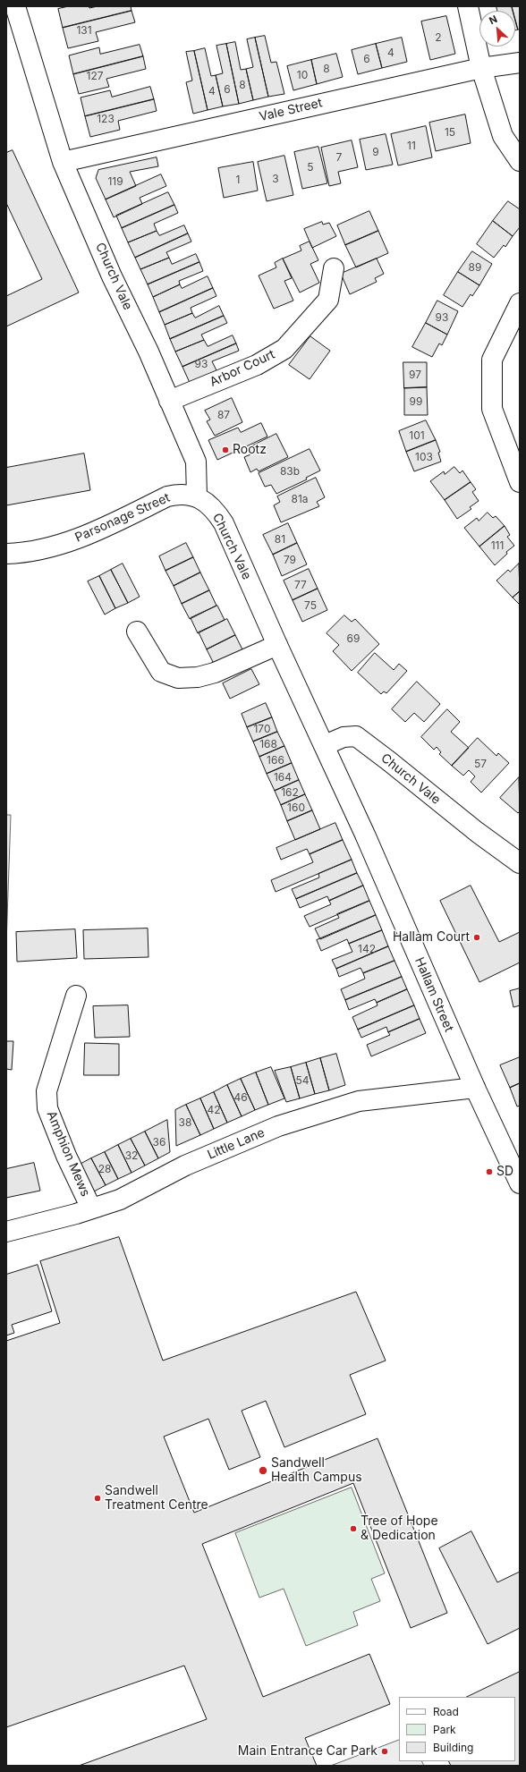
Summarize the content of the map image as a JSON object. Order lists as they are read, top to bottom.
{
  "streets": {
    "street": [
      "Vale Street",
      "Church Vale",
      "Arbor Court",
      "Parsonage Street",
      "Hallam Street",
      "Little Lane",
      "Amphion Mews"
    ]
  },
  "crossings": [
    ["Vale Street", "Church Vale"],
    ["Church Vale", "Arbor Court"],
    ["Church Vale", "Parsonage Street"],
    ["Church Vale", "Hallam Street"],
    ["Hallam Street", "Little Lane"],
    ["Little Lane", "Amphion Mews"]
  ],
  "places": [
    "Rootz",
    "Hallam Court",
    "SD",
    "Sandwell Health Campus",
    "Sandwell Treatment Centre",
    "Tree of Hope & Dedication",
    "Main Entrance Car Park"
  ],
  "house_numbers": [
    "131",
    "2",
    "4",
    "6",
    "8",
    "10",
    "127",
    "8",
    "6",
    "4",
    "123",
    "15",
    "11",
    "9",
    "7",
    "5",
    "3",
    "1",
    "119",
    "89",
    "93",
    "93",
    "97",
    "99",
    "87",
    "101",
    "103",
    "83b",
    "81a",
    "81",
    "111",
    "79",
    "77",
    "75",
    "69",
    "170",
    "168",
    "166",
    "57",
    "164",
    "162",
    "160",
    "142",
    "54",
    "46",
    "42",
    "38",
    "36",
    "32",
    "28"
  ],
  "legend": ["Road", "Park", "Building"],
  "north": "top left"
}
